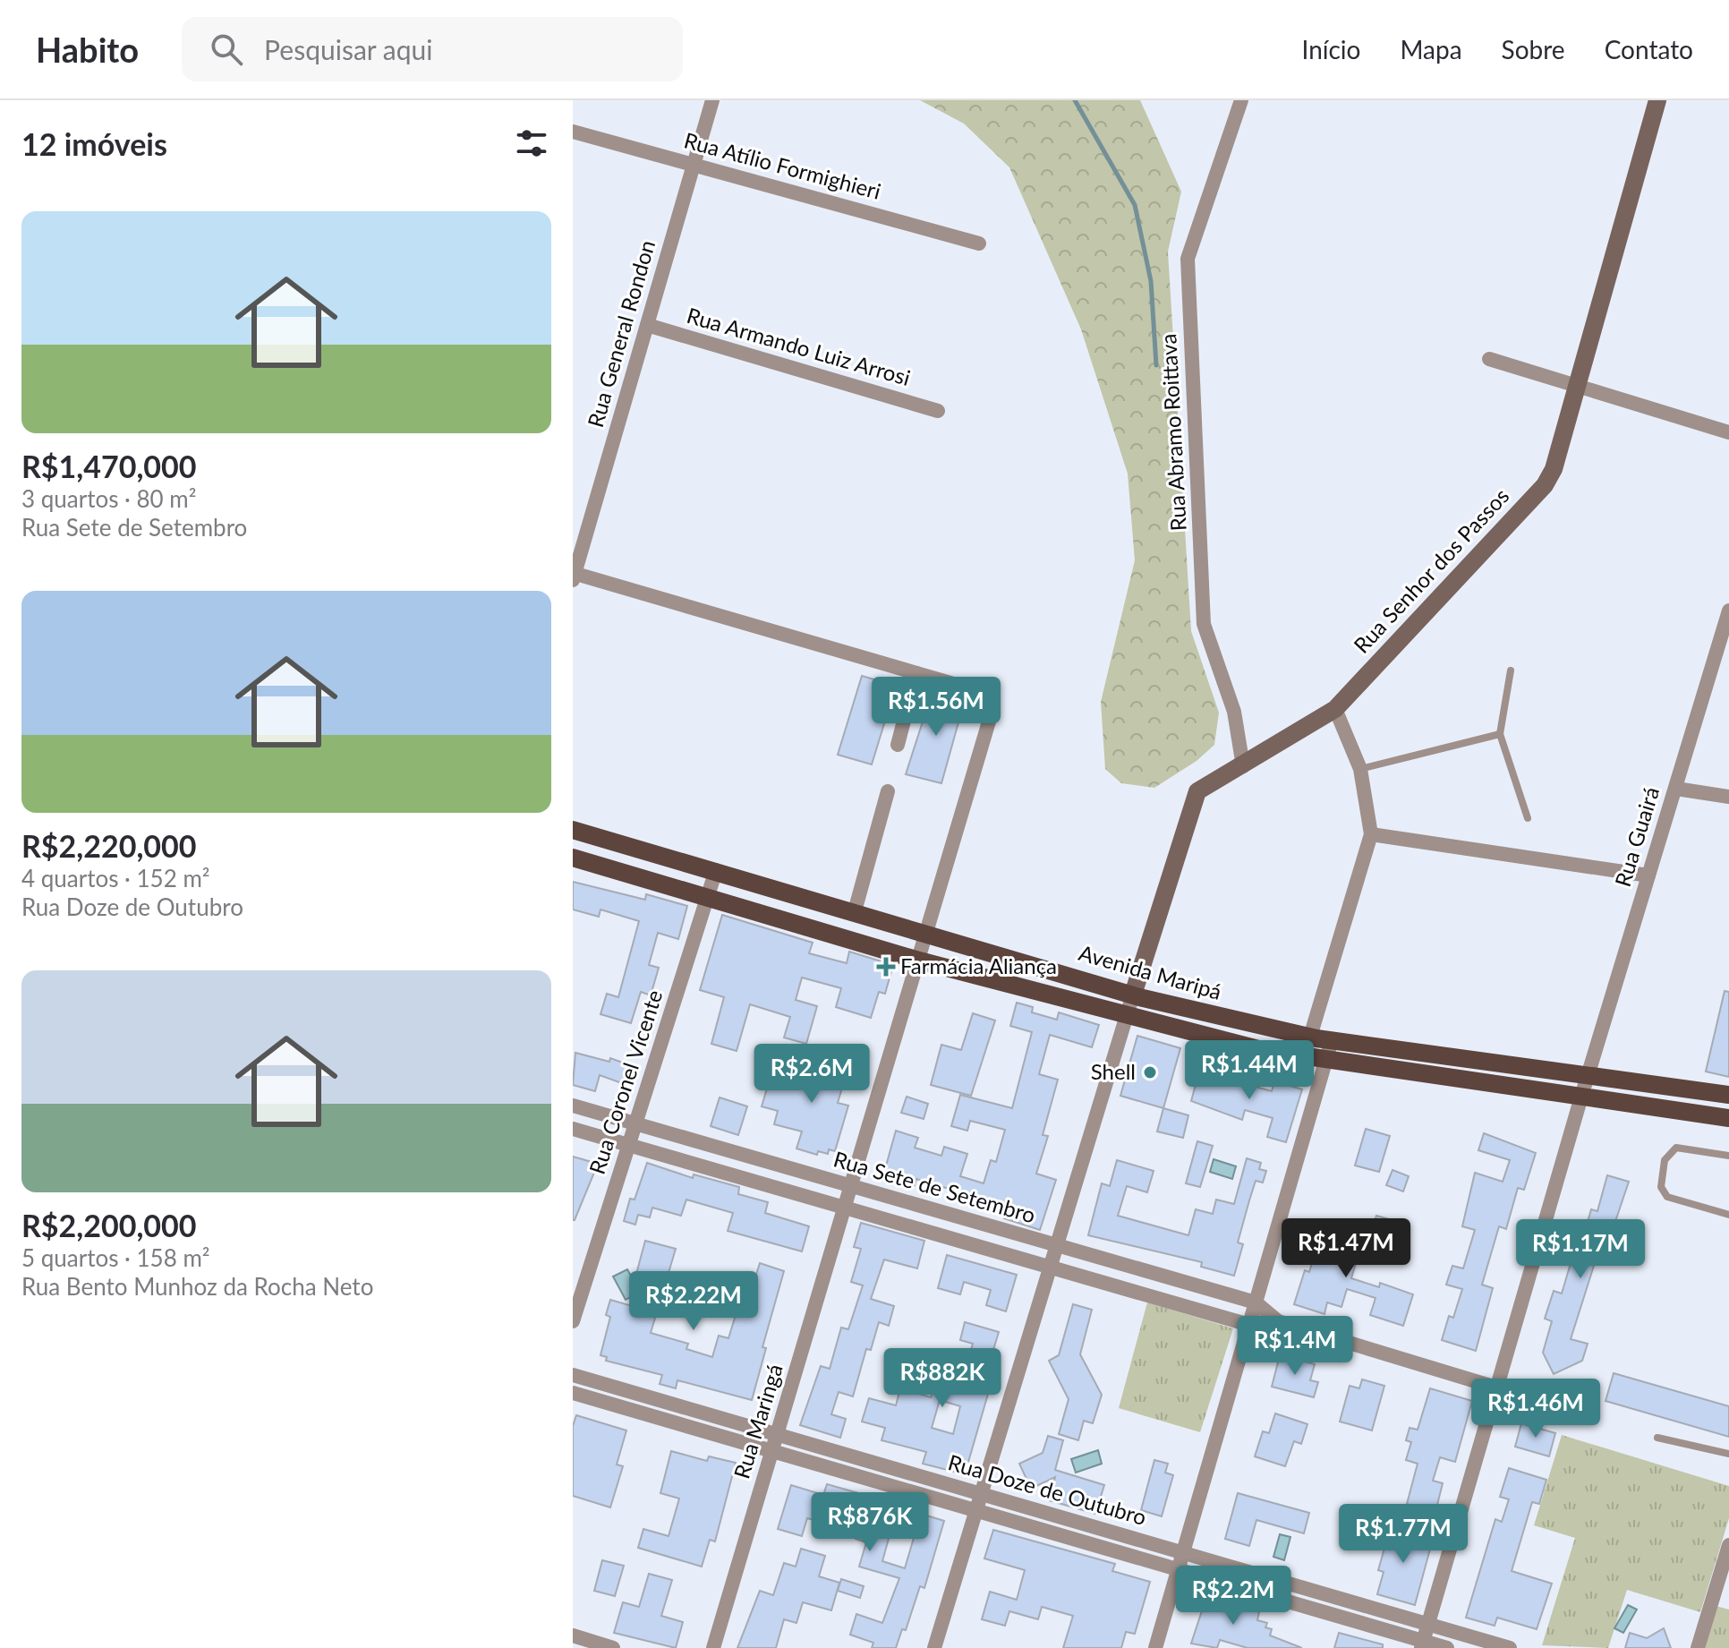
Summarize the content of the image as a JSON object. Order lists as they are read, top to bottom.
{
  "streets": {
    "main road": ["Avenida Maripá"],
    "street": [
      "Rua Atílio Formighieri",
      "Rua General Rondon",
      "Rua Armando Luiz Arrosi",
      "Rua Abramo Roittava",
      "Rua Senhor dos Passos",
      "Rua Guairá",
      "Rua Coronel Vicente",
      "Rua Sete de Setembro",
      "Rua Maringá",
      "Rua Doze de Outubro"
    ]
  },
  "crossings": [
    ["Rua Atílio Formighieri", "Rua General Rondon"],
    ["Rua General Rondon", "Rua Armando Luiz Arrosi"],
    ["Rua Abramo Roittava", "Rua Senhor dos Passos"],
    ["Rua Senhor dos Passos", "Avenida Maripá"],
    ["Rua Guairá", "Avenida Maripá"],
    ["Rua Guairá", "Rua Sete de Setembro"],
    ["Rua Guairá", "Rua Doze de Outubro"],
    ["Rua Coronel Vicente", "Rua Sete de Setembro"],
    ["Rua Sete de Setembro", "Rua Maringá"],
    ["Rua Maringá", "Rua Doze de Outubro"]
  ],
  "places": {
    "health": ["Farmácia Aliança"],
    "other": ["Shell"]
  },
  "page": {
    "header": "Habito",
    "search": "Pesquisar aqui",
    "nav": [
      "Início",
      "Mapa",
      "Sobre",
      "Contato"
    ],
    "heading": "12 imóveis",
    "list": [
      {
        "name": "R$1,470,000",
        "note": "3 quartos · 80 m² · Rua Sete de Setembro"
      },
      {
        "name": "R$2,220,000",
        "note": "4 quartos · 152 m² · Rua Doze de Outubro"
      },
      {
        "name": "R$2,200,000",
        "note": "5 quartos · 158 m² · Rua Bento Munhoz da Rocha Neto"
      }
    ],
    "price": [
      "R$1.56M",
      "R$1.44M",
      "R$2.6M",
      "R$1.47M",
      "R$1.17M",
      "R$2.22M",
      "R$1.4M",
      "R$882K",
      "R$1.46M",
      "R$876K",
      "R$1.77M",
      "R$2.2M"
    ]
  }
}
